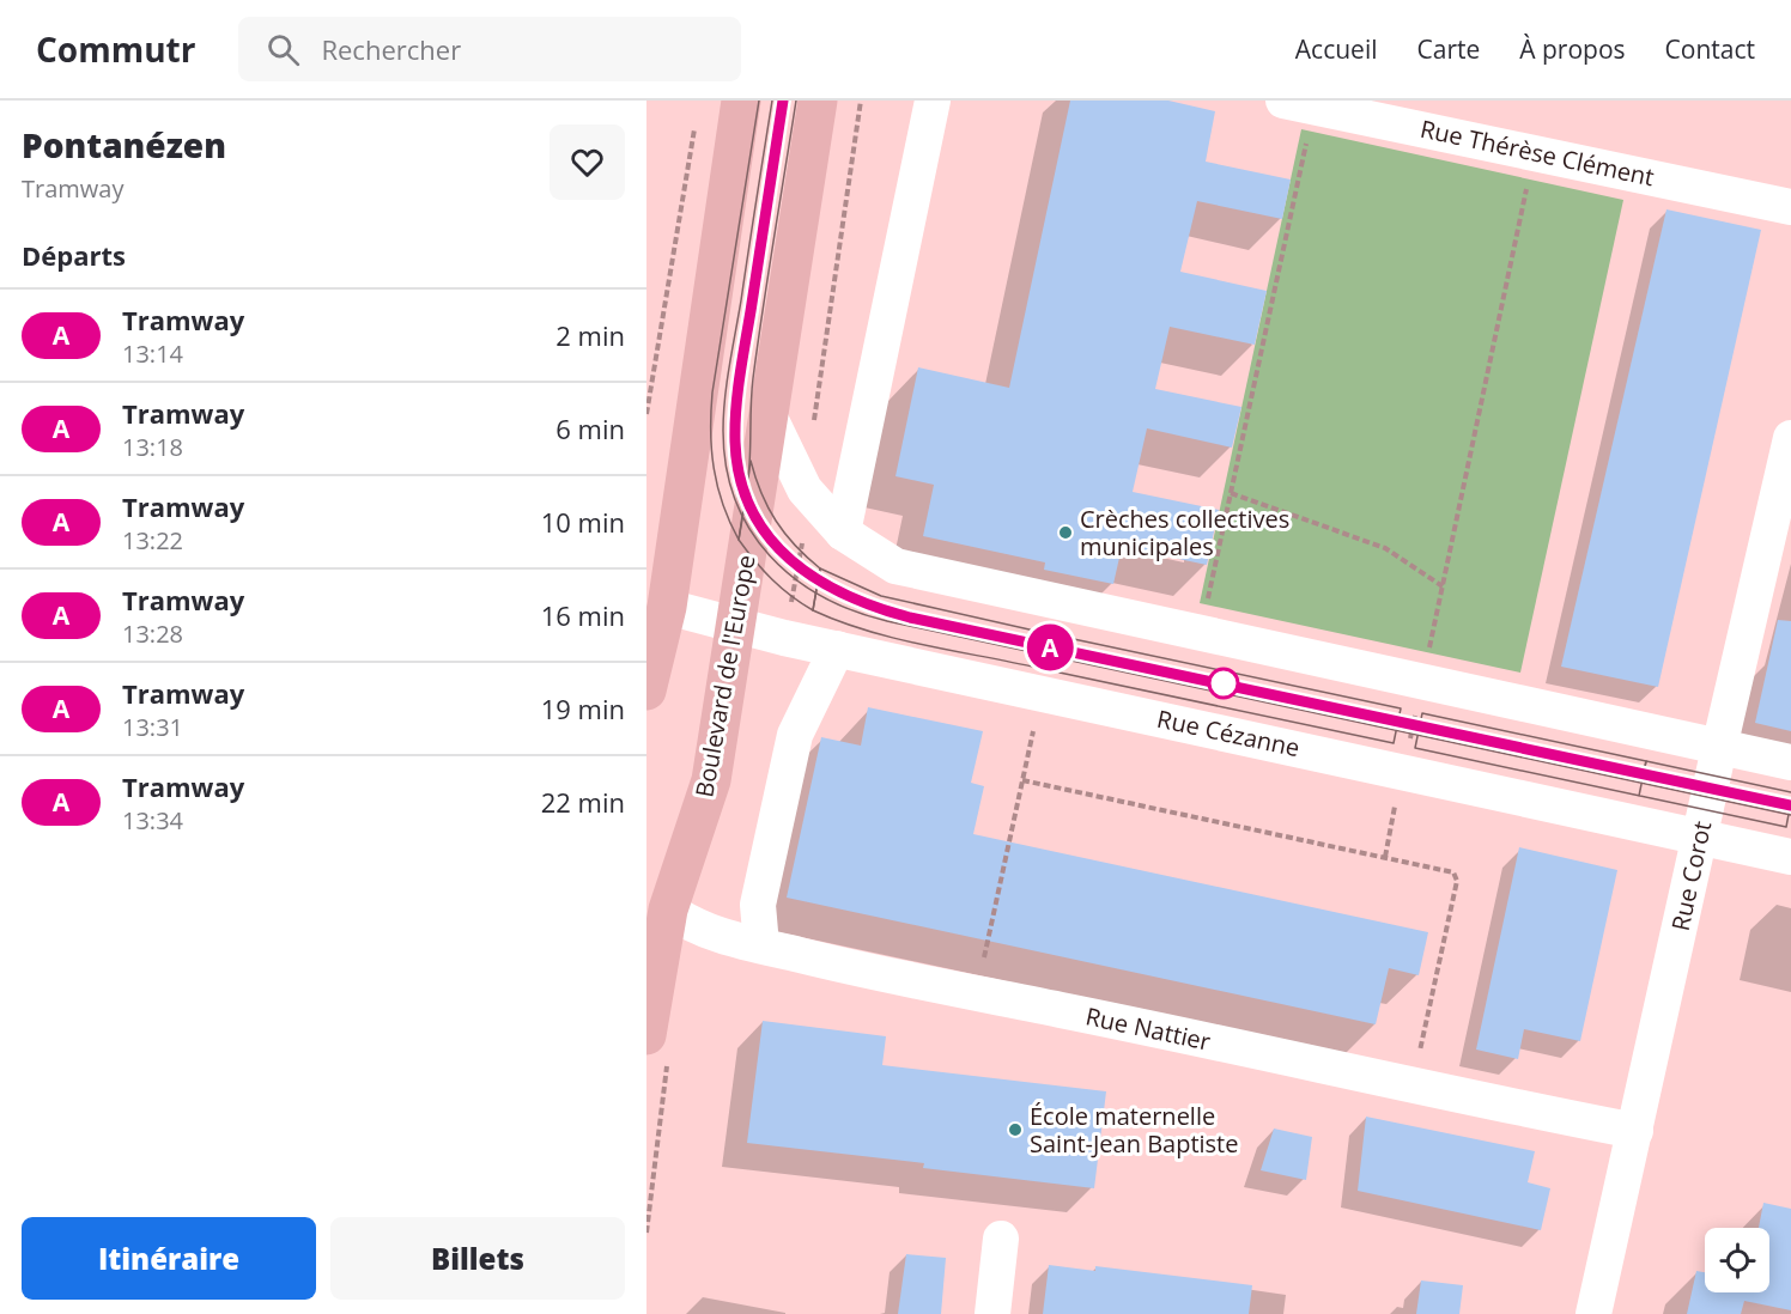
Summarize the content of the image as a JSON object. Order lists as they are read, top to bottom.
{
  "streets": {
    "main road": ["Boulevard de l'Europe"],
    "street": [
      "Rue Thérèse Clément",
      "Rue Cézanne",
      "Rue Corot",
      "Rue Nattier"
    ]
  },
  "crossings": [
    ["Boulevard de l'Europe", "Rue Cézanne"],
    ["Boulevard de l'Europe", "Rue Nattier"],
    ["Rue Cézanne", "Rue Corot"],
    ["Rue Corot", "Rue Nattier"]
  ],
  "places": ["Crèches collectives municipales", "École maternelle Saint-Jean Baptiste"],
  "lines": ["tram line A"],
  "page": {
    "header": "Commutr",
    "search": "Rechercher",
    "nav": [
      "Accueil",
      "Carte",
      "À propos",
      "Contact"
    ],
    "heading": [
      ["Pontanézen", "Tramway"],
      "Départs"
    ],
    "on_map": "A",
    "list": [
      {
        "mark": "A",
        "name": "Tramway",
        "note": "13:14",
        "value": "2 min"
      },
      {
        "mark": "A",
        "name": "Tramway",
        "note": "13:18",
        "value": "6 min"
      },
      {
        "mark": "A",
        "name": "Tramway",
        "note": "13:22",
        "value": "10 min"
      },
      {
        "mark": "A",
        "name": "Tramway",
        "note": "13:28",
        "value": "16 min"
      },
      {
        "mark": "A",
        "name": "Tramway",
        "note": "13:31",
        "value": "19 min"
      },
      {
        "mark": "A",
        "name": "Tramway",
        "note": "13:34",
        "value": "22 min"
      }
    ],
    "buttons": ["Itinéraire", "Billets"]
  }
}
